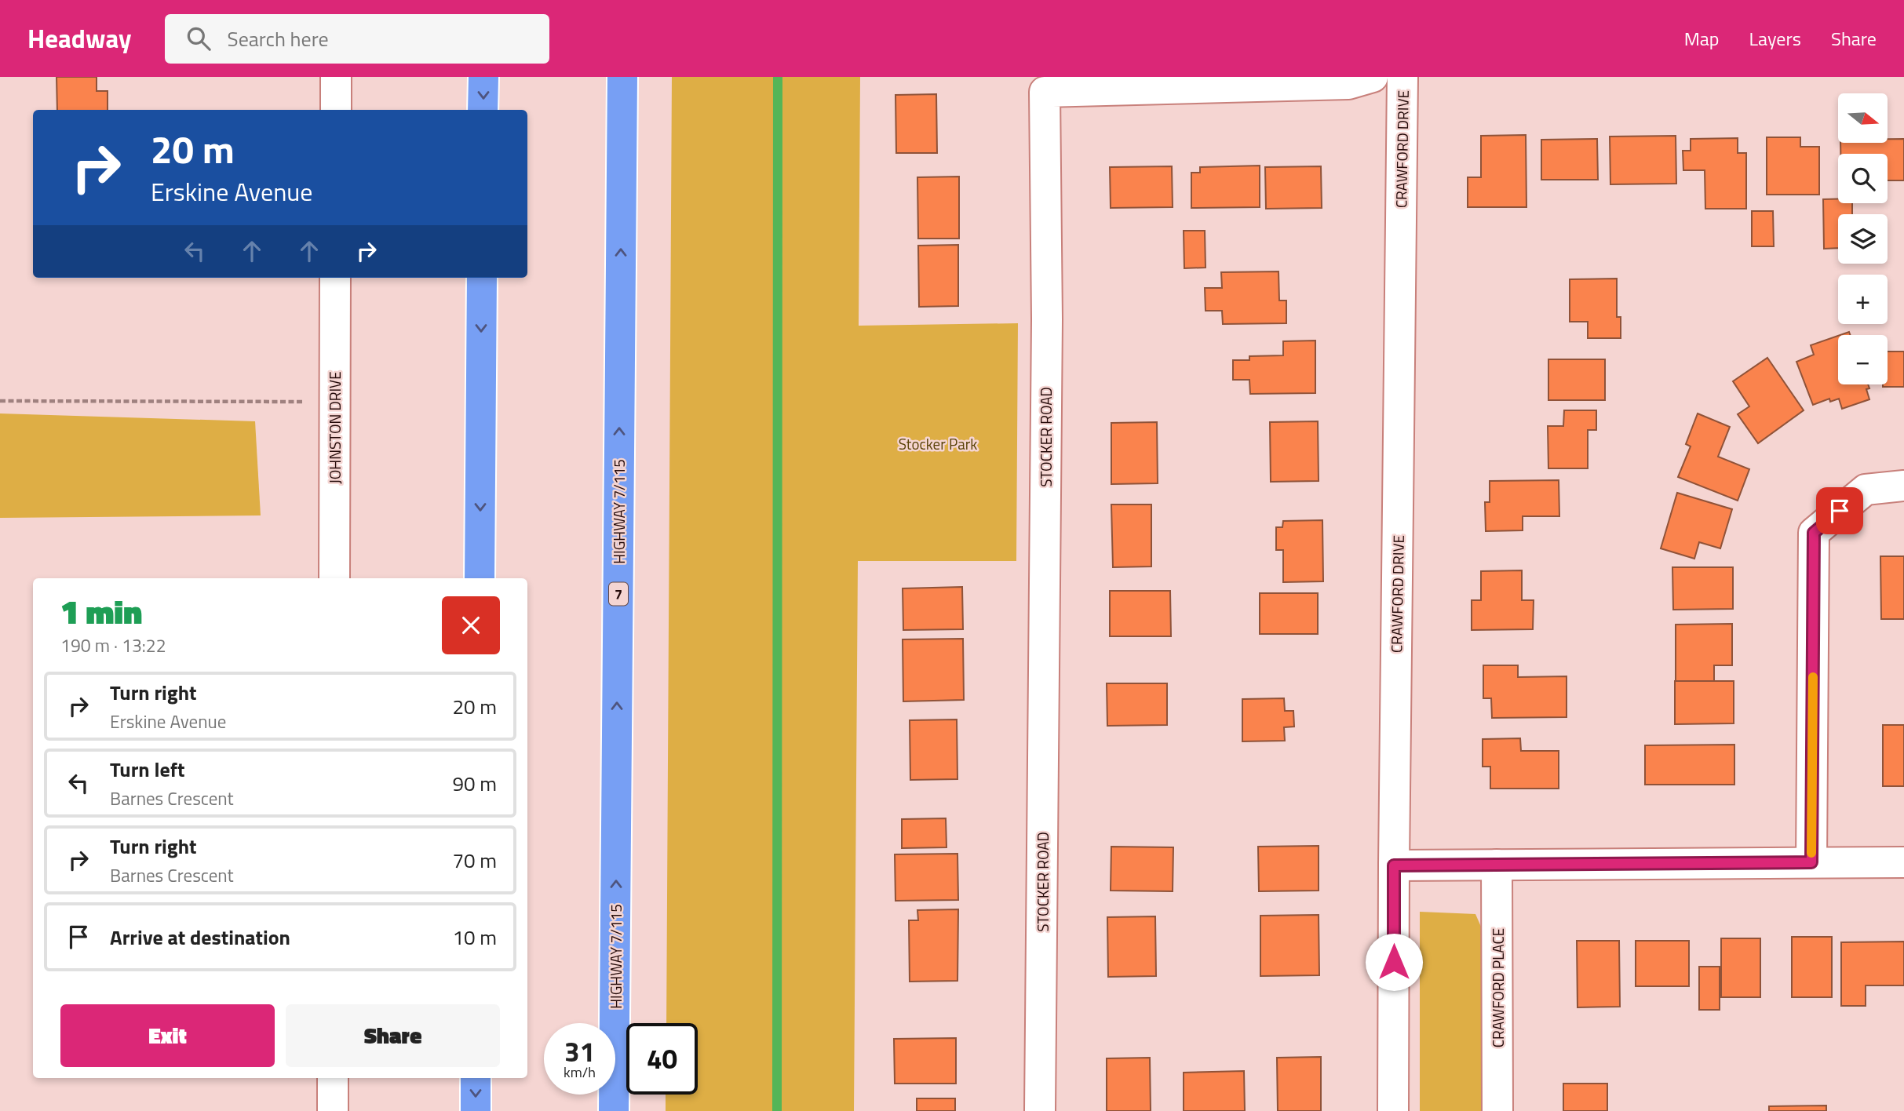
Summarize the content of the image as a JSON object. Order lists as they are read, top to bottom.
{
  "streets": {
    "highway": ["HIGHWAY 7/115", "7"],
    "street": [
      "CRAWFORD DRIVE",
      "JOHNSTON DRIVE",
      "STOCKER ROAD",
      "CRAWFORD PLACE"
    ]
  },
  "parks": ["Stocker Park"],
  "north": "right",
  "page": {
    "header": "Headway",
    "search": "Search here",
    "nav": ["Map", "Layers", "Share"],
    "map_buttons": ["+", "−"],
    "turn": ["20 m", "Erskine Avenue"],
    "heading": ["1 min", "190 m · 13:22"],
    "list": [
      {
        "name": "Turn right",
        "note": "Erskine Avenue",
        "value": "20 m"
      },
      {
        "name": "Turn left",
        "note": "Barnes Crescent",
        "value": "90 m"
      },
      {
        "name": "Turn right",
        "note": "Barnes Crescent",
        "value": "70 m"
      },
      {
        "name": "Arrive at destination",
        "value": "10 m"
      }
    ],
    "buttons": ["Exit", "Share"],
    "speed": "31 km/h",
    "limit": "40"
  }
}
